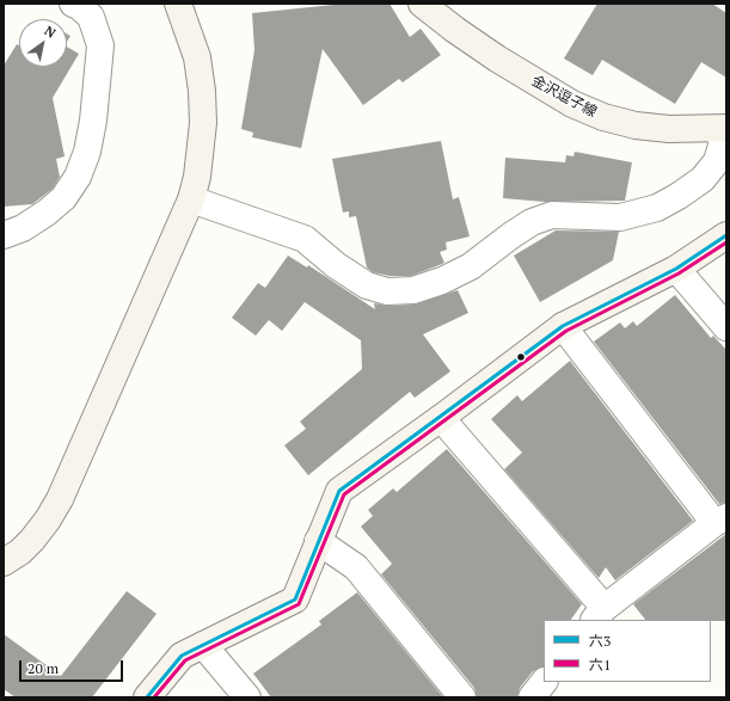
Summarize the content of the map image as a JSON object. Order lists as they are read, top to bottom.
{
  "streets": {
    "street": ["金沢逗子線"]
  },
  "lines": ["transit line 六3", "transit line 六1"],
  "legend": ["六3", "六1"],
  "scale_bar": "20 m",
  "north": "top right"
}
